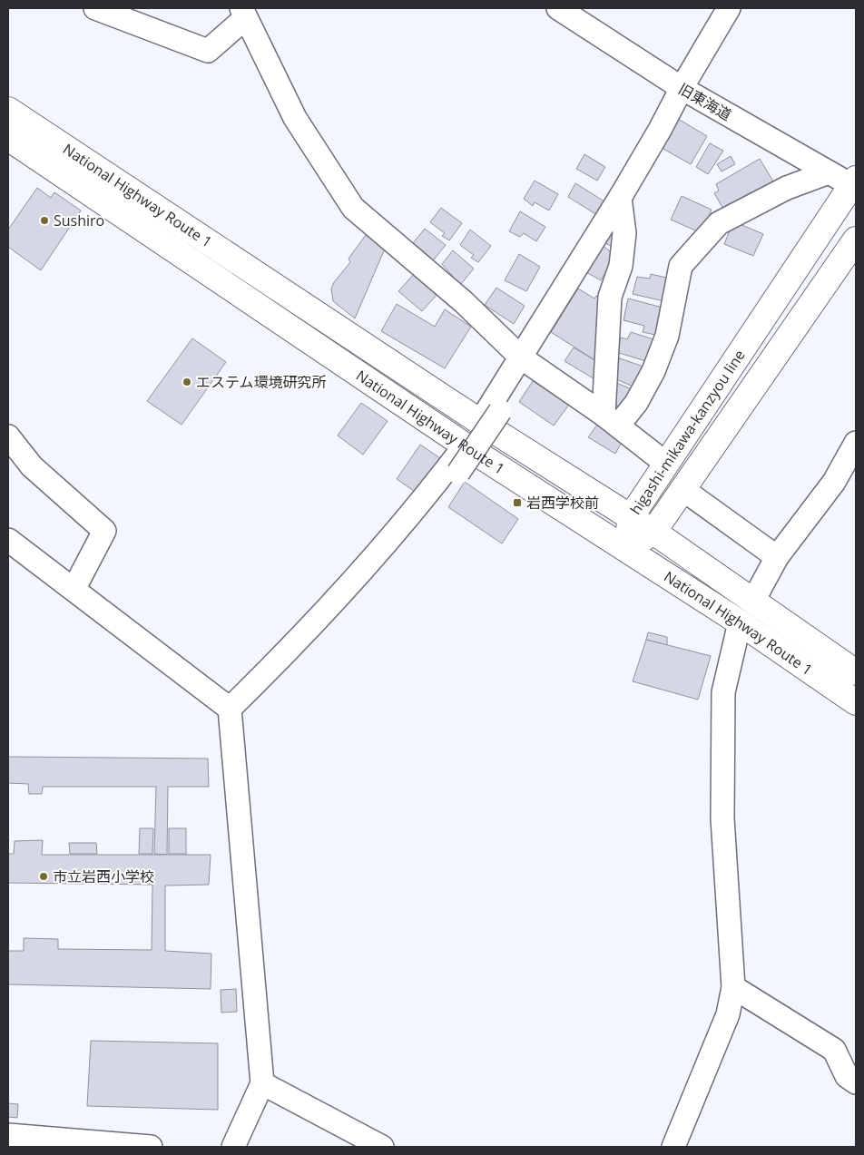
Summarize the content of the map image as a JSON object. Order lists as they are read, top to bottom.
{
  "streets": {
    "main road": ["National Highway Route 1", "higashi-mikawa-kanzyou line"],
    "street": ["旧東海道"]
  },
  "crossings": [
    ["旧東海道", "higashi-mikawa-kanzyou line"],
    ["National Highway Route 1", "higashi-mikawa-kanzyou line"]
  ],
  "places": {
    "other": ["Sushiro", "エステム環境研究所", "市立岩西小学校"],
    "transit": ["岩西学校前"]
  }
}
